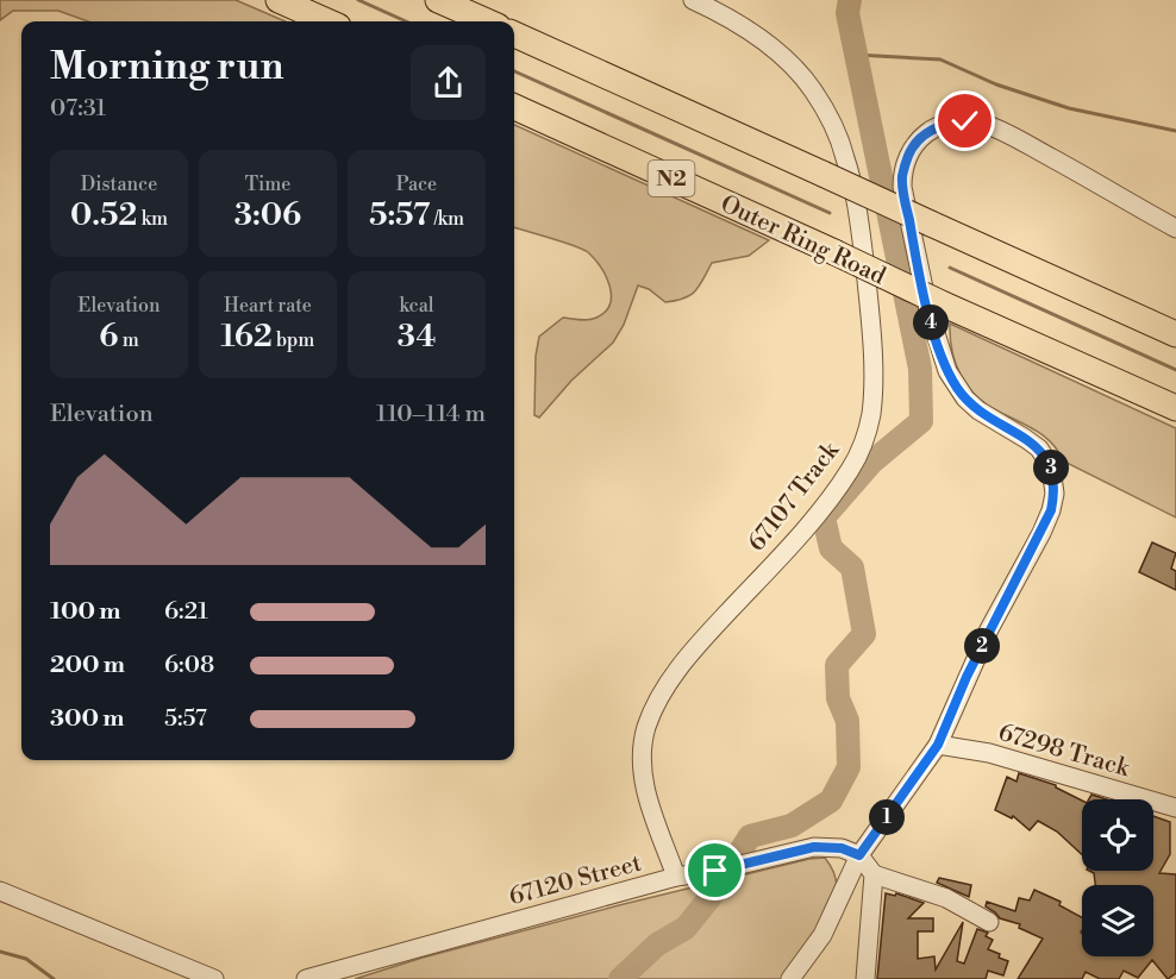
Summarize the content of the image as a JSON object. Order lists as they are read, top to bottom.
{
  "streets": {
    "highway": ["N2", "Outer Ring Road"],
    "street": ["67107 Track", "67298 Track", "67120 Street"]
  },
  "crossings": [
    ["67107 Track", "67120 Street"]
  ],
  "page": {
    "heading": ["Morning run", "07:31"],
    "stats": [
      ["Distance", "0.52 km"],
      ["Time", "3:06"],
      ["Pace", "5:57 /km"],
      ["Elevation", "6 m"],
      ["Heart rate", "162 bpm"],
      ["kcal", "34"]
    ],
    "pins": [
      "4",
      "3",
      "2",
      "1"
    ],
    "chart": ["Elevation", "110–114 m"],
    "list": [
      {
        "name": "100 m",
        "note": "6:21"
      },
      {
        "name": "200 m",
        "note": "6:08"
      },
      {
        "name": "300 m",
        "note": "5:57"
      }
    ]
  }
}
